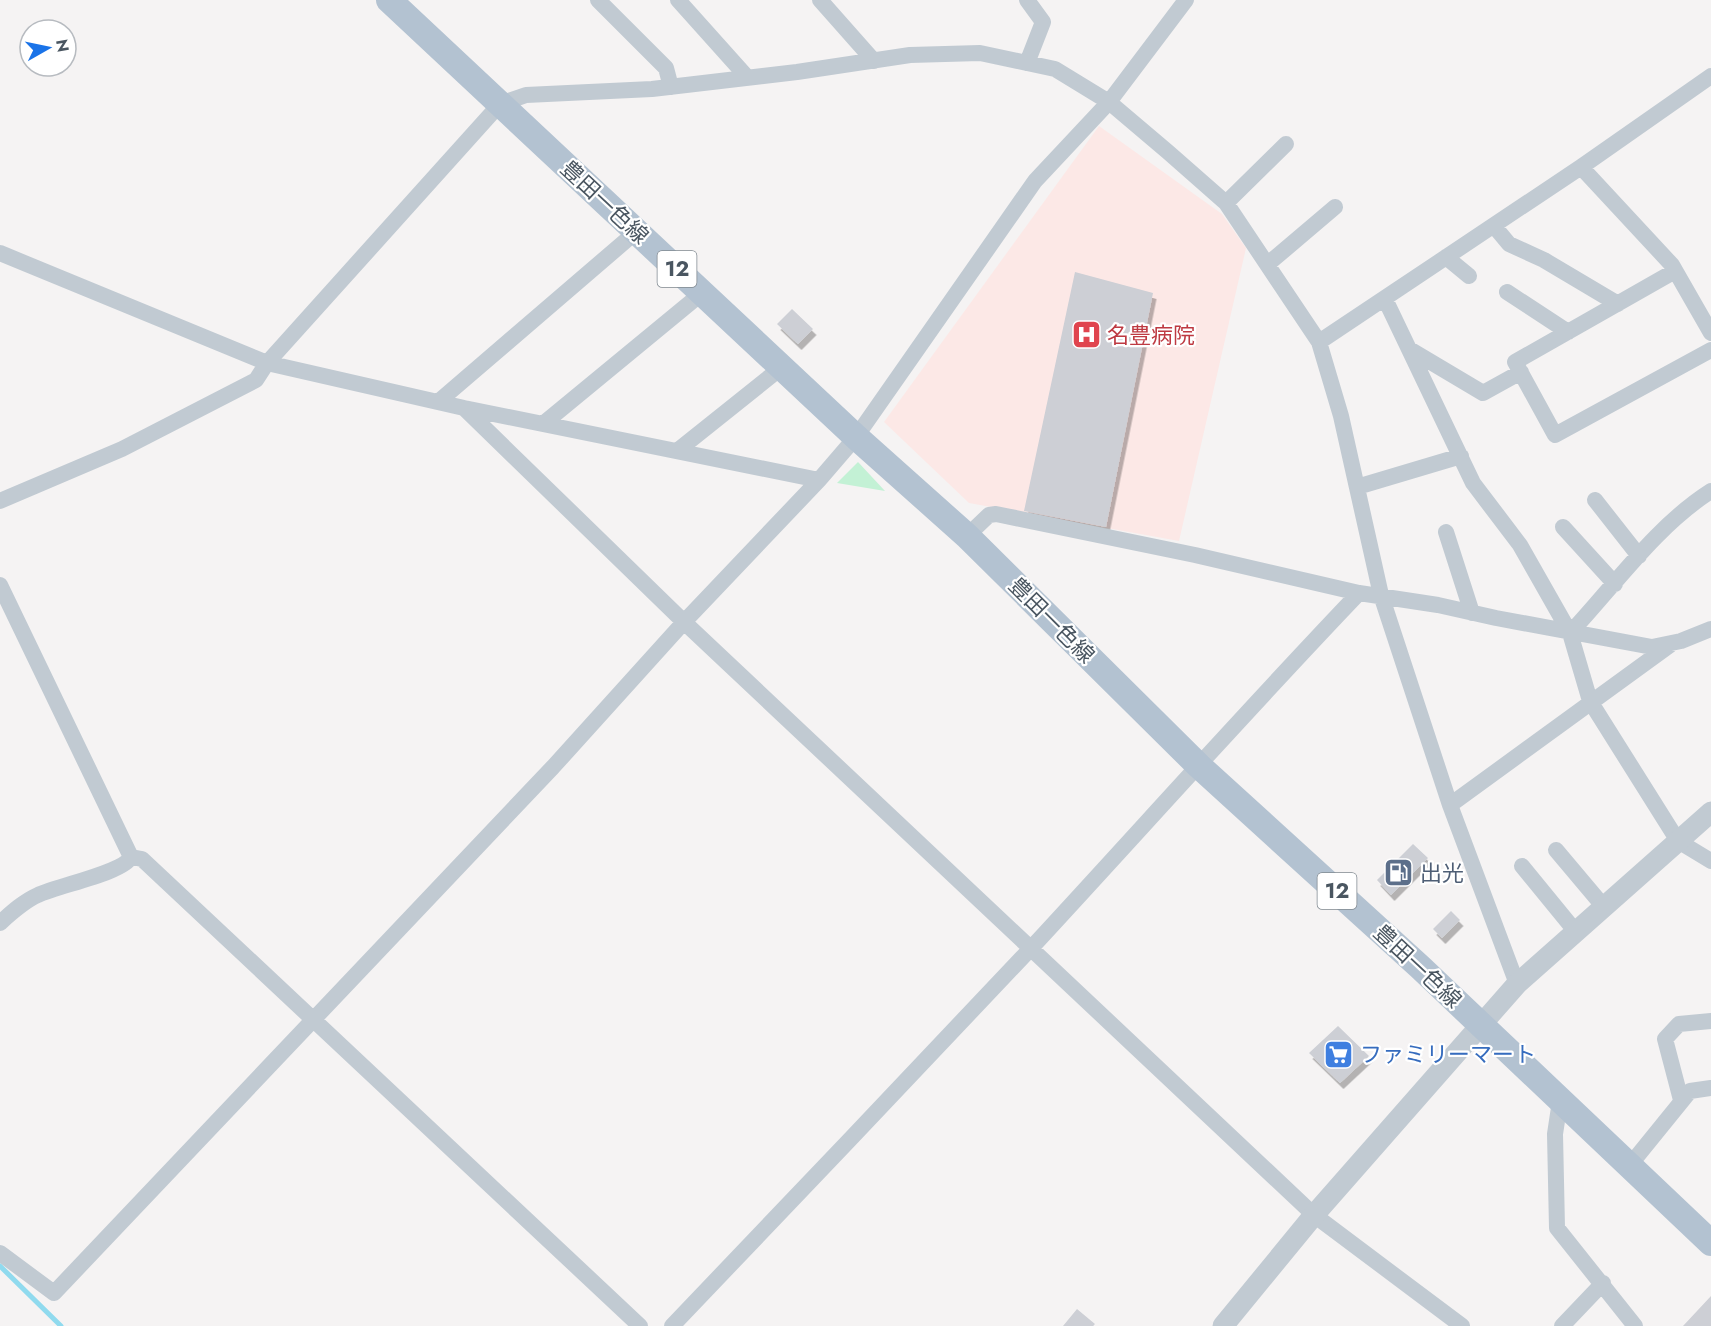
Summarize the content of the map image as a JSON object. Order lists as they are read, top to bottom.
{
  "streets": {
    "main road": ["豊田一色線", "12"]
  },
  "places": {
    "hospital": ["名豊病院"],
    "fuel station": ["出光"],
    "supermarket": ["ファミリーマート"]
  },
  "north": "right"
}
